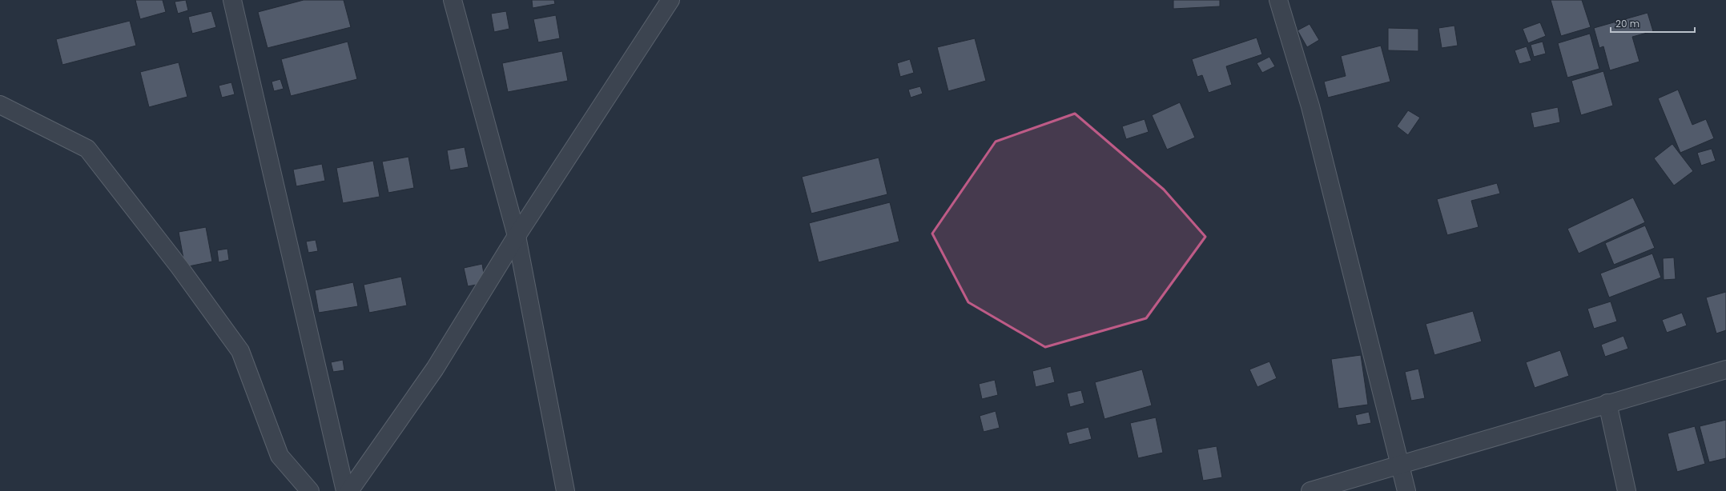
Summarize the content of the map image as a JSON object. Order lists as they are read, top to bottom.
{
  "scale_bar": "20 m"
}
